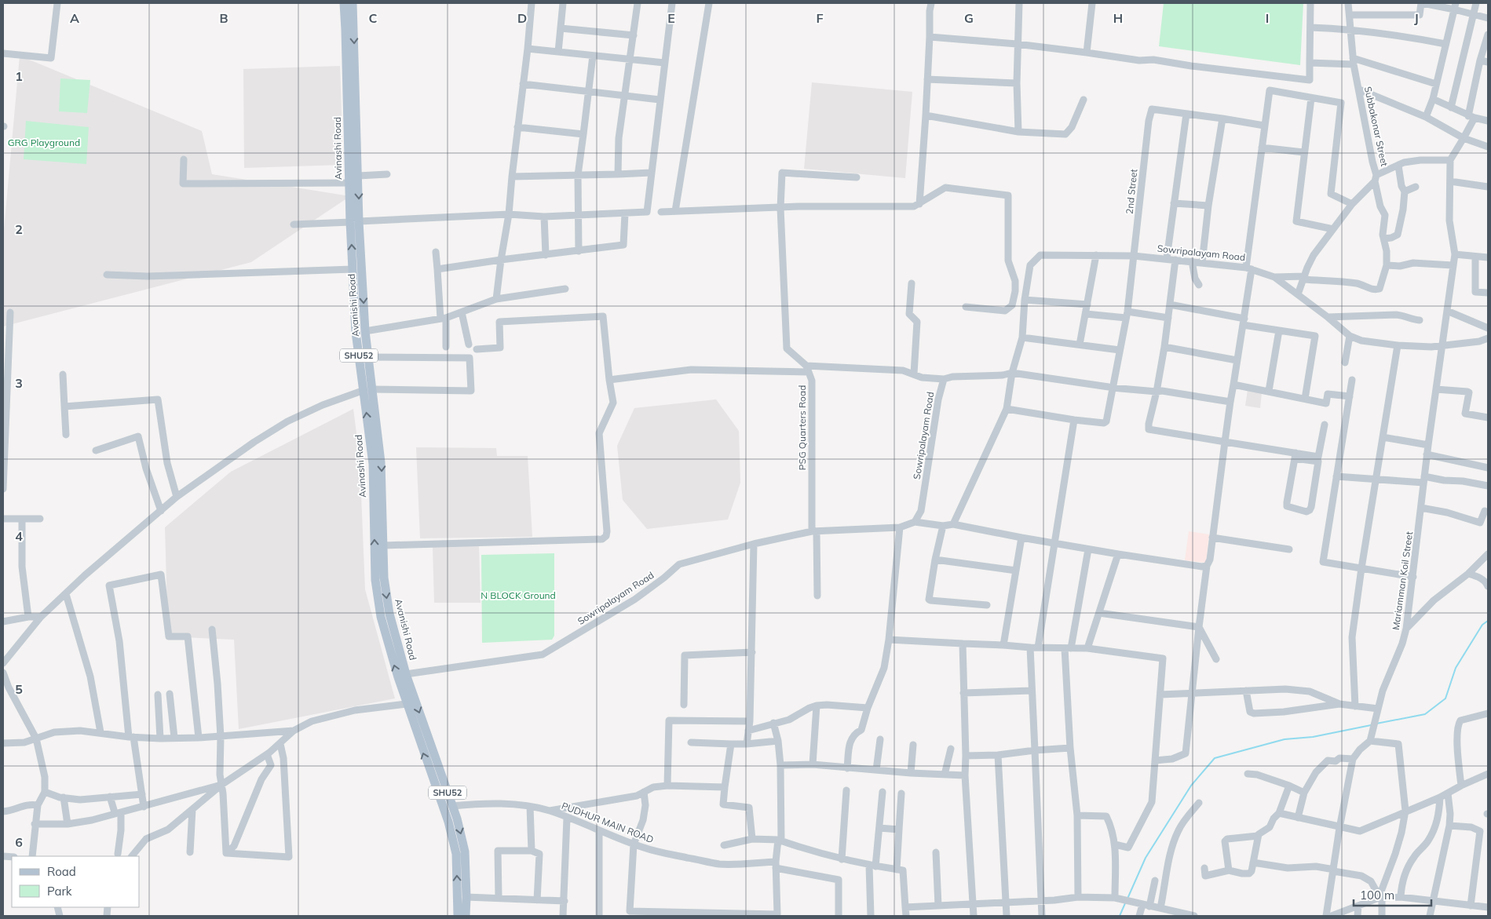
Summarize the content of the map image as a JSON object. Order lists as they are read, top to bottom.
{
  "streets": {
    "main road": ["Avinashi Road", "Avanishi Road", "SHU52"],
    "street": [
      "Subbakonar Street",
      "2nd Street",
      "Sowripalayam Road",
      "PSG Quarters Road",
      "Mariamman Koil Street",
      "PUDHUR MAIN ROAD"
    ]
  },
  "crossings": [
    ["Subbakonar Street", "Sowripalayam Road"],
    ["Avinashi Road", "Sowripalayam Road"],
    ["Avinashi Road", "Avanishi Road"],
    ["Avinashi Road", "PUDHUR MAIN ROAD"],
    ["2nd Street", "Sowripalayam Road"],
    ["Sowripalayam Road", "Avanishi Road"],
    ["Sowripalayam Road", "PSG Quarters Road"],
    ["Sowripalayam Road", "Mariamman Koil Street"]
  ],
  "one_way": ["Avanishi Road"],
  "parks": ["GRG Playground", "N BLOCK Ground"],
  "legend": ["Road", "Park"],
  "scale_bar": "100 m",
  "grid": {
    "columns": [
      "A",
      "B",
      "C",
      "D",
      "E",
      "F",
      "G",
      "H",
      "I",
      "J"
    ],
    "rows": [
      "1",
      "2",
      "3",
      "4",
      "5",
      "6"
    ]
  }
}
